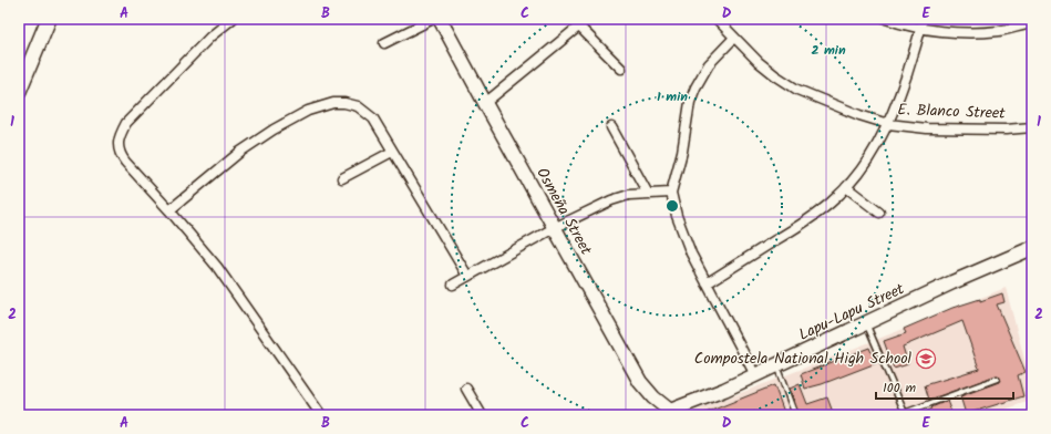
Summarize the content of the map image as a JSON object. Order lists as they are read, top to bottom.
{
  "streets": {
    "street": ["E. Blanco Street", "Osmeña Street", "Lapu-Lapu Street"]
  },
  "crossings": [
    ["Osmeña Street", "Lapu-Lapu Street"]
  ],
  "places": {
    "school or university": ["Compostela National High School"]
  },
  "scale_bar": "100 m",
  "grid": {
    "columns": [
      "A",
      "B",
      "C",
      "D",
      "E"
    ],
    "rows": ["1", "2"]
  },
  "rings": ["2 min", "1 min"]
}
